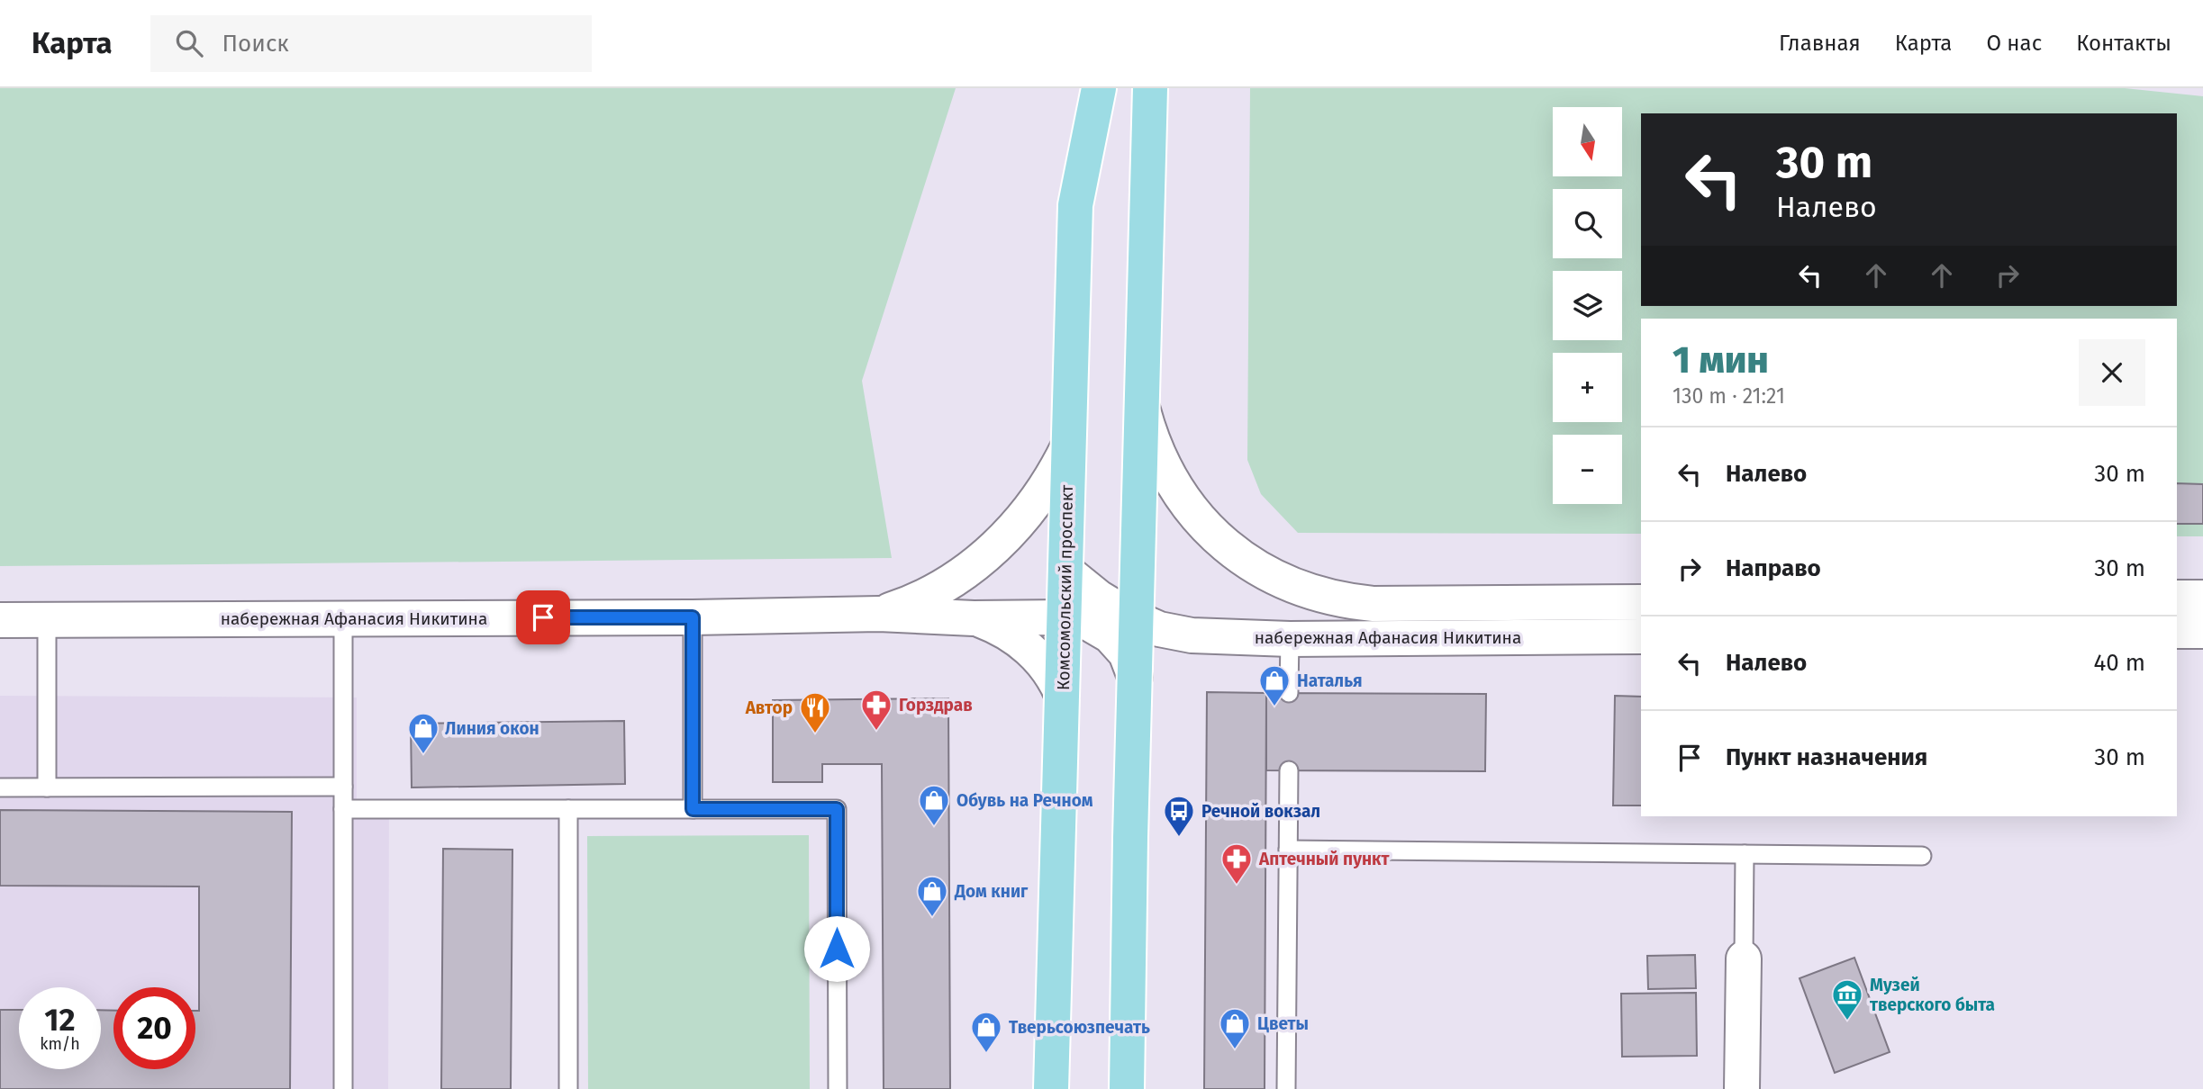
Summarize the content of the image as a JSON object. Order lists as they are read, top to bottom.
{
  "streets": {
    "main road": ["Комсомольский проспект"],
    "street": ["набережная Афанасия Никитина"]
  },
  "crossings": [
    ["Комсомольский проспект", "набережная Афанасия Никитина"]
  ],
  "places": {
    "shop": [
      "Наталья",
      "Линия окон",
      "Обувь на Речном",
      "Дом книг",
      "Цветы",
      "Тверьсоюзпечать"
    ],
    "pharmacy": ["Горздрав", "Аптечный пункт"],
    "restaurant": ["Автор"],
    "bus stop": ["Речной вокзал"],
    "museum": ["Музей тверского быта"]
  },
  "north": "bottom",
  "page": {
    "header": "Карта",
    "search": "Поиск",
    "nav": [
      "Главная",
      "Карта",
      "О нас",
      "Контакты"
    ],
    "map_buttons": ["+", "−"],
    "turn": ["30 m", "Налево"],
    "heading": ["1 мин", "130 m · 21:21"],
    "list": [
      {
        "name": "Налево",
        "value": "30 m"
      },
      {
        "name": "Направо",
        "value": "30 m"
      },
      {
        "name": "Налево",
        "value": "40 m"
      },
      {
        "name": "Пункт назначения",
        "value": "30 m"
      }
    ],
    "speed": "12 km/h",
    "limit": "20"
  }
}
